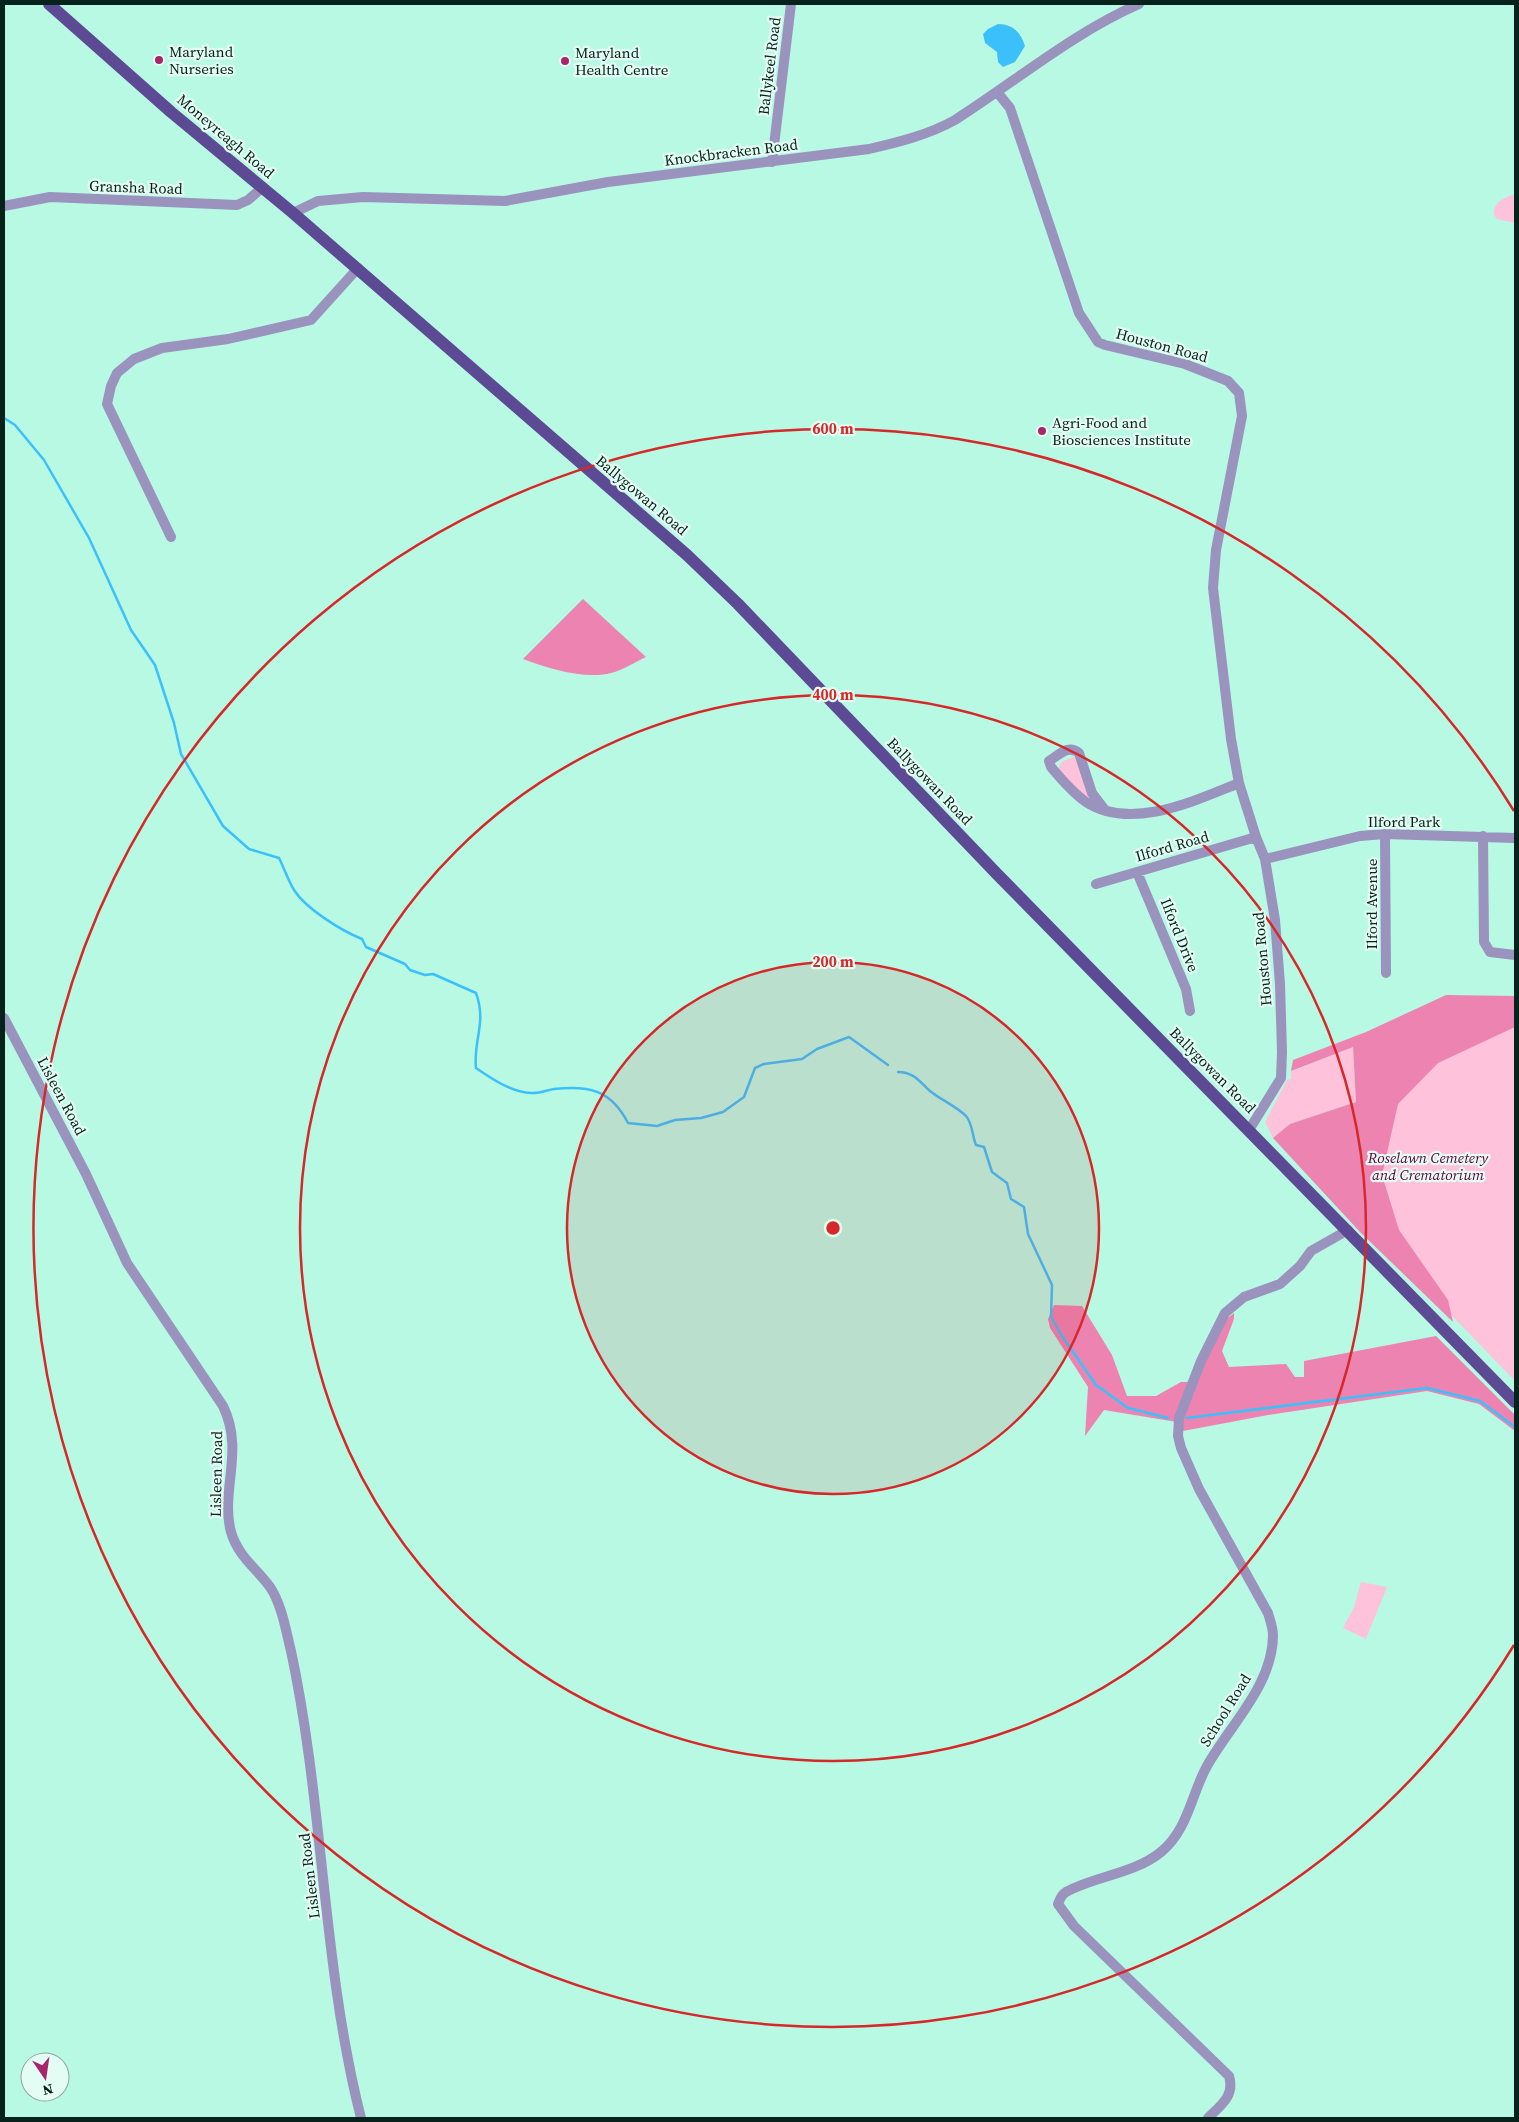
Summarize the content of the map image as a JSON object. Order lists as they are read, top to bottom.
{
  "streets": {
    "main road": ["Moneyreagh Road", "Ballygowan Road"],
    "street": [
      "Ballykeel Road",
      "Knockbracken Road",
      "Gransha Road",
      "Houston Road",
      "Ilford Park",
      "Ilford Road",
      "Ilford Avenue",
      "Ilford Drive",
      "Lisleen Road",
      "School Road"
    ]
  },
  "crossings": [
    ["Ballykeel Road", "Knockbracken Road"],
    ["Moneyreagh Road", "Knockbracken Road"],
    ["Moneyreagh Road", "Gransha Road"],
    ["Moneyreagh Road", "Ballygowan Road"],
    ["Knockbracken Road", "Houston Road"],
    ["Knockbracken Road", "Ballygowan Road"],
    ["Houston Road", "Ballygowan Road"],
    ["Houston Road", "Ilford Park"],
    ["Houston Road", "Ilford Road"],
    ["Ballygowan Road", "School Road"],
    ["Ilford Park", "Ilford Avenue"],
    ["Ilford Road", "Ilford Drive"]
  ],
  "parks": ["Roselawn Cemetery and Crematorium"],
  "places": ["Maryland Nurseries", "Maryland Health Centre", "Agri-Food and Biosciences Institute"],
  "north": "bottom",
  "rings": ["600 m", "400 m", "200 m"]
}
